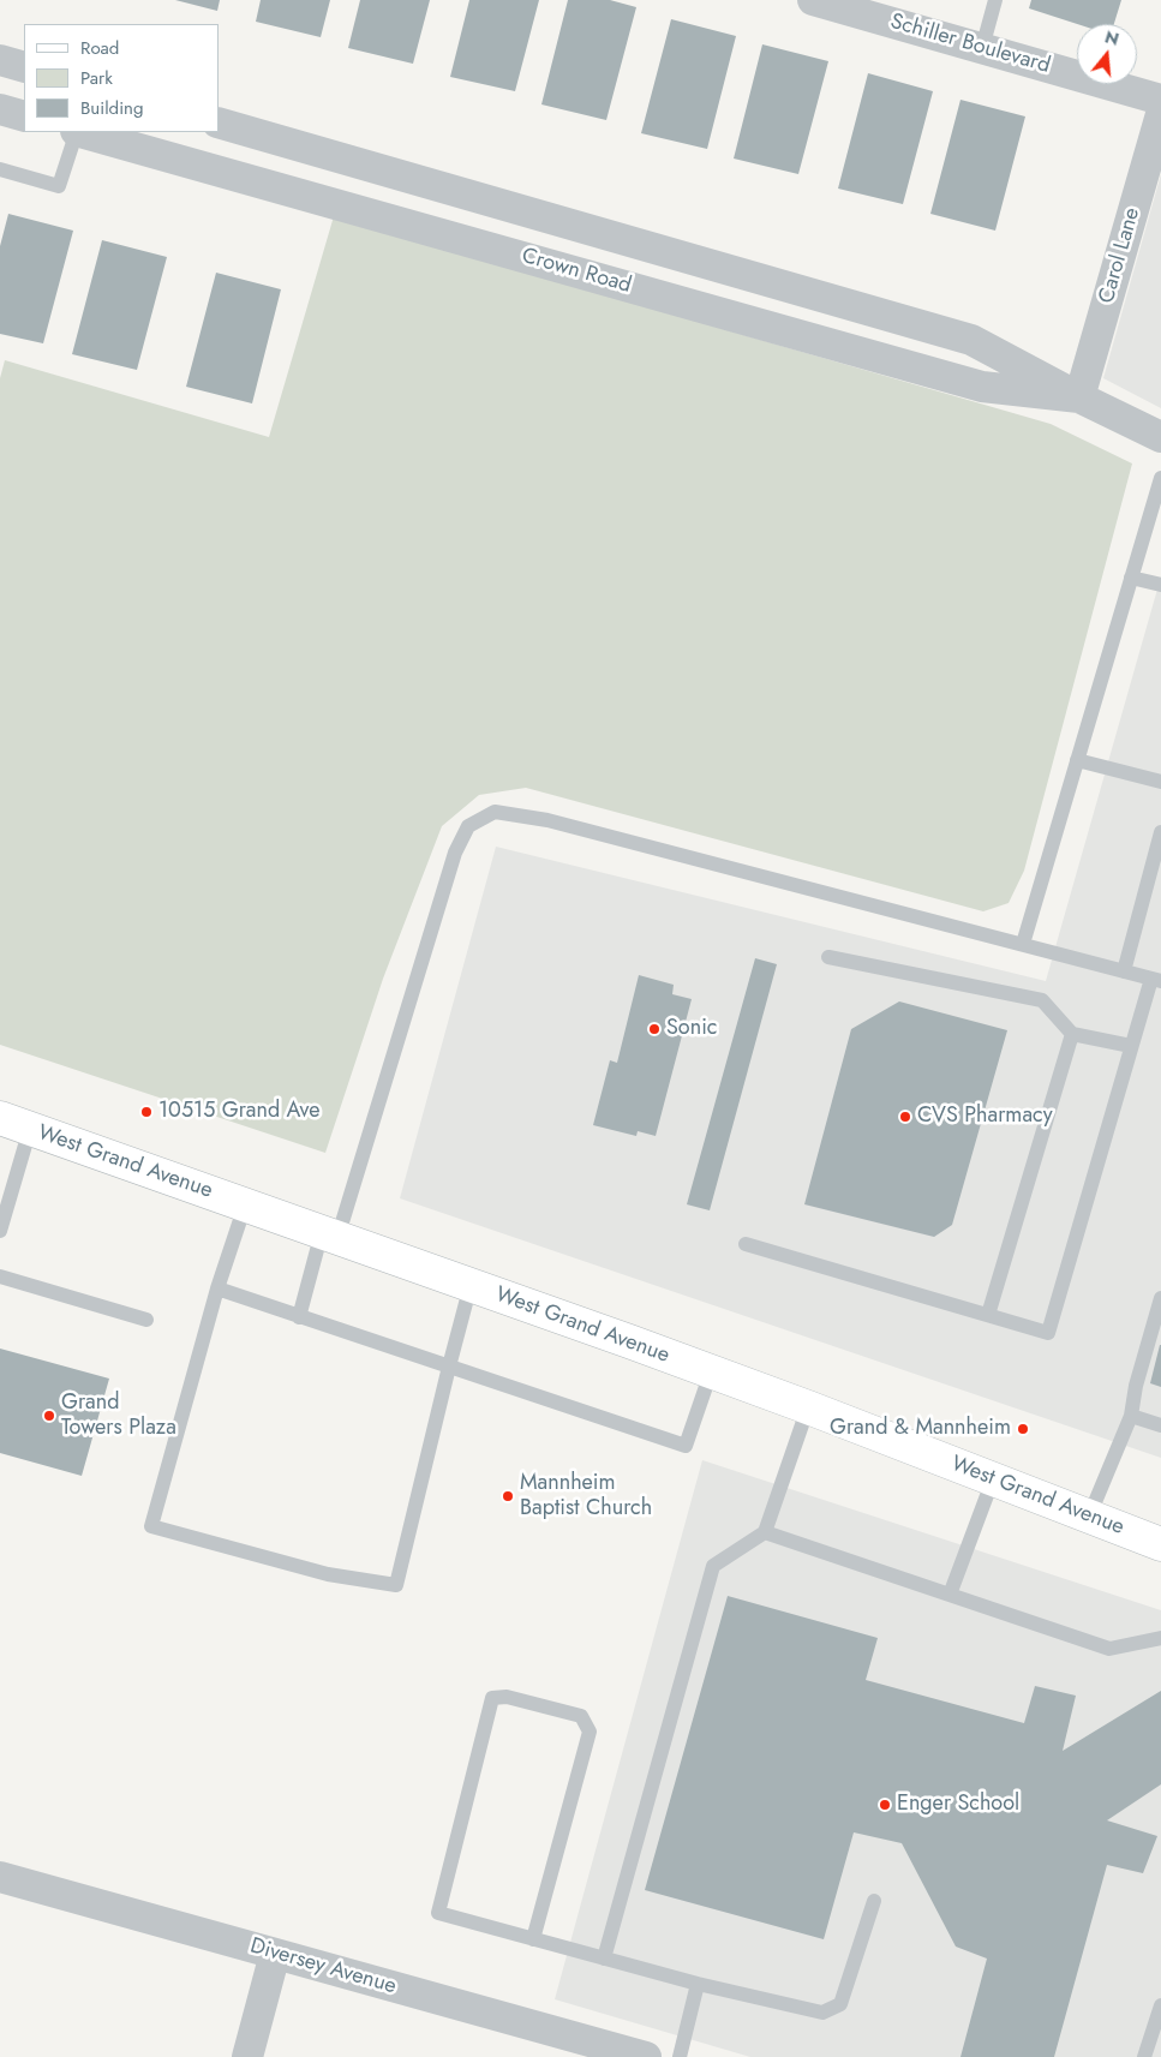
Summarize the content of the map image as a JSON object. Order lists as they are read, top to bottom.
{
  "streets": {
    "main road": ["West Grand Avenue"],
    "street": [
      "Schiller Boulevard",
      "Carol Lane",
      "Crown Road",
      "Diversey Avenue"
    ]
  },
  "crossings": [
    ["Carol Lane", "Crown Road"]
  ],
  "places": [
    "Sonic",
    "10515 Grand Ave",
    "CVS Pharmacy",
    "Grand Towers Plaza",
    "Grand & Mannheim",
    "Mannheim Baptist Church",
    "Enger School"
  ],
  "legend": ["Road", "Park", "Building"],
  "north": "top"
}
